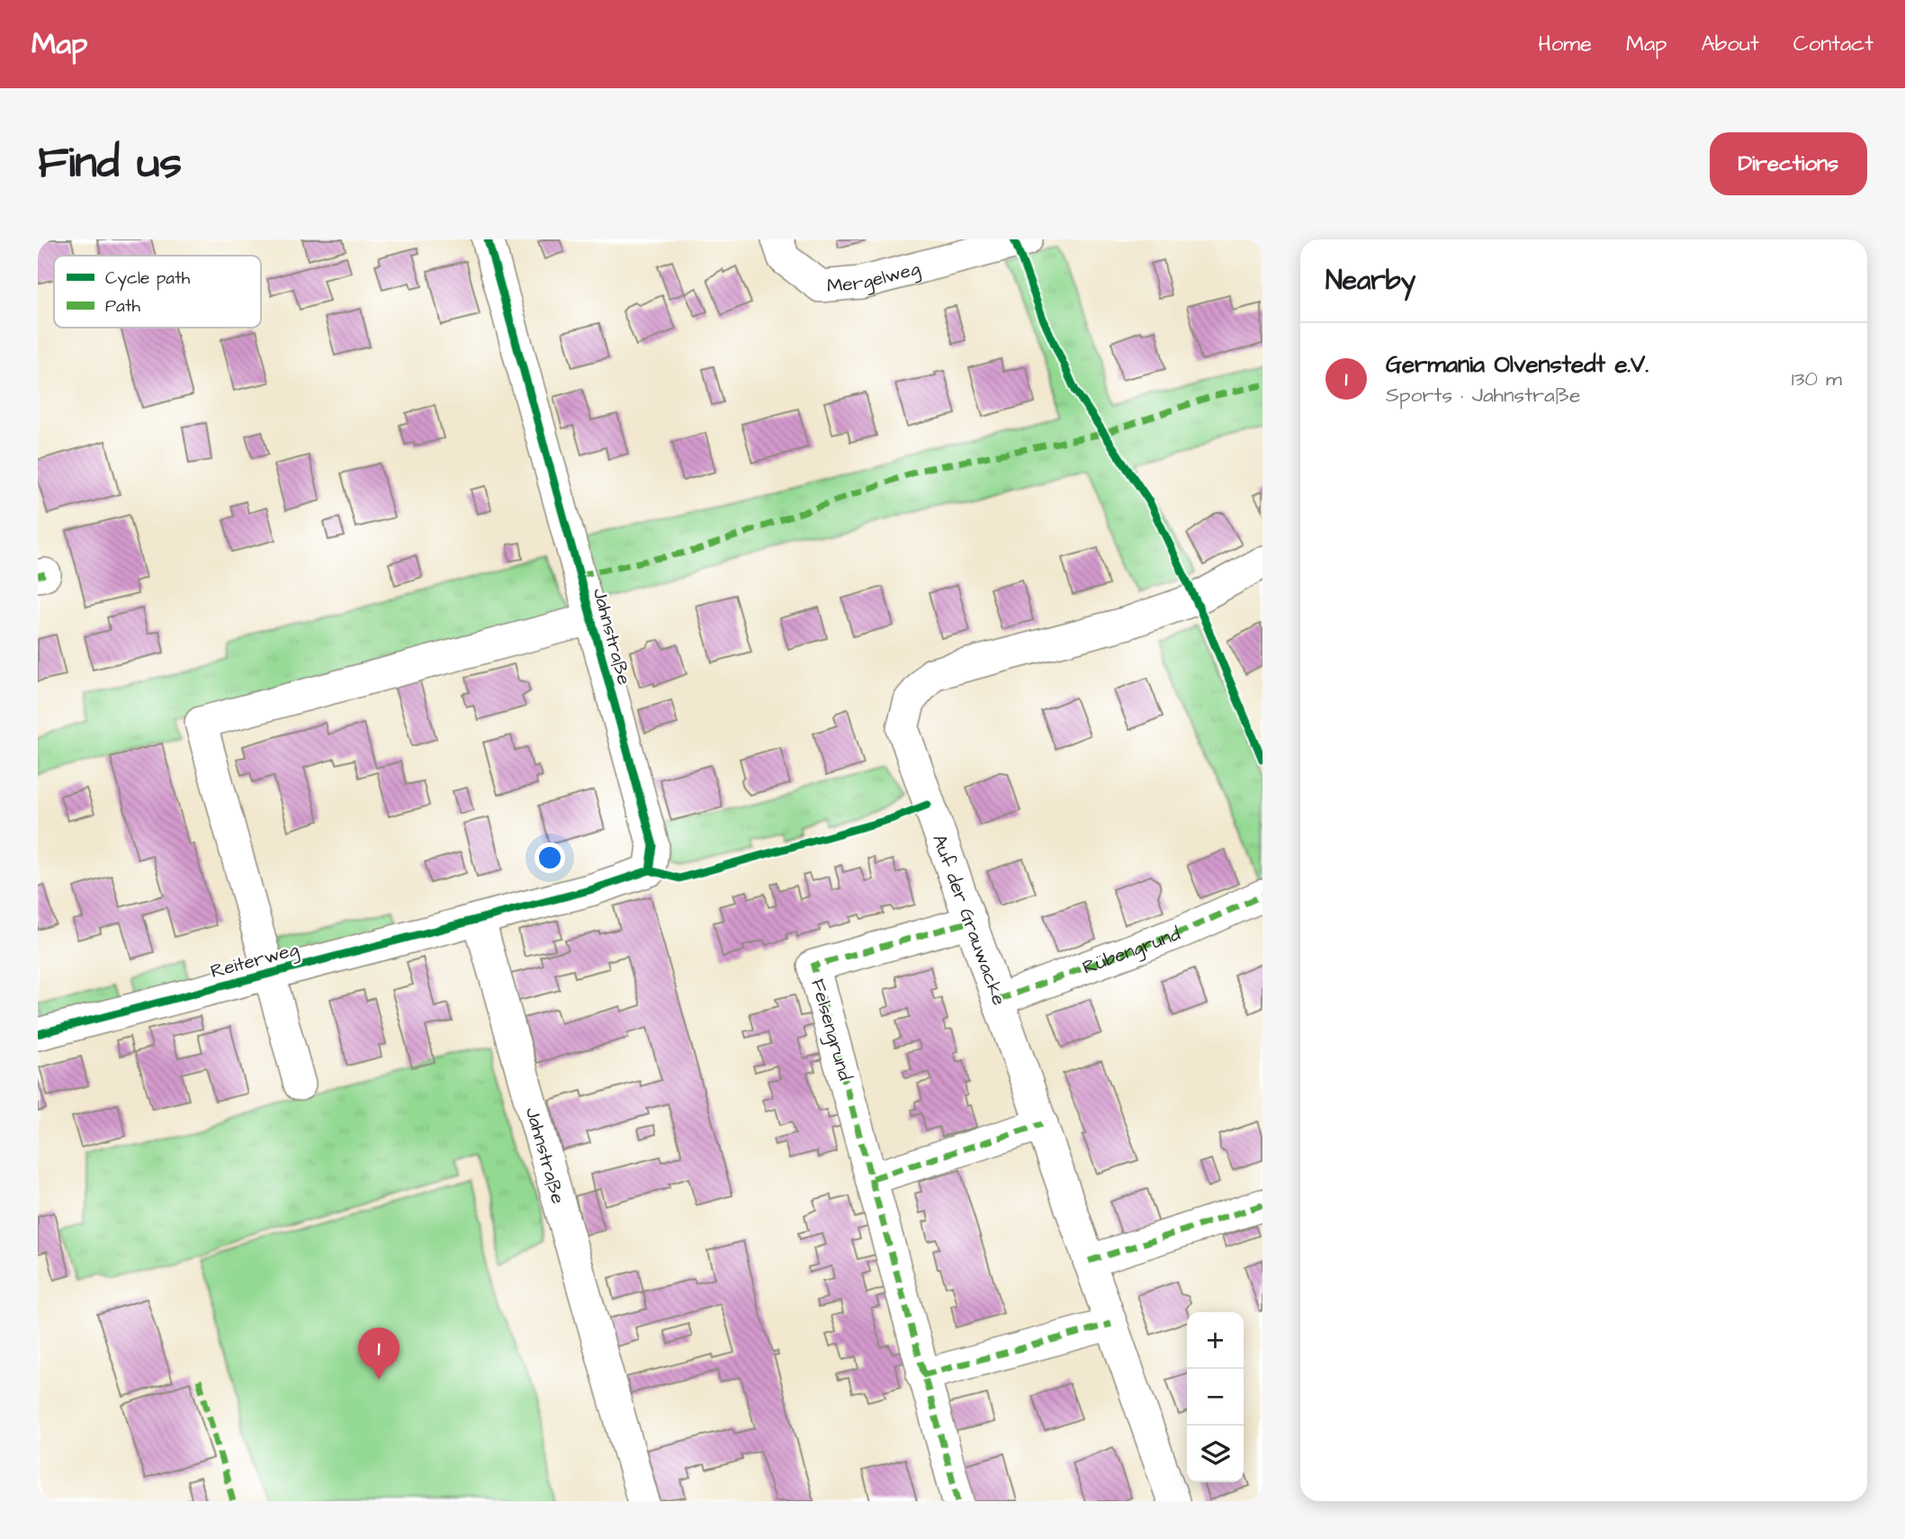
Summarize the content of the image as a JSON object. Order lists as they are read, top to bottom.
{
  "streets": {
    "street": [
      "Mergelweg",
      "Jahnstraße",
      "Auf der Grauwacke",
      "Rübengrund",
      "Reiterweg",
      "Felsengrund"
    ]
  },
  "crossings": [
    ["Jahnstraße", "Reiterweg"],
    ["Auf der Grauwacke", "Rübengrund"],
    ["Auf der Grauwacke", "Felsengrund"]
  ],
  "legend": ["Cycle path", "Path"],
  "page": {
    "header": "Map",
    "nav": [
      "Home",
      "Map",
      "About",
      "Contact"
    ],
    "buttons": "Directions",
    "title": "Find us",
    "heading": "Nearby",
    "list": [
      {
        "mark": "1",
        "name": "Germania Olvenstedt e.V.",
        "note": "Sports · Jahnstraße",
        "value": "130 m"
      }
    ],
    "map_buttons": ["+", "−"],
    "pins": "1"
  }
}
